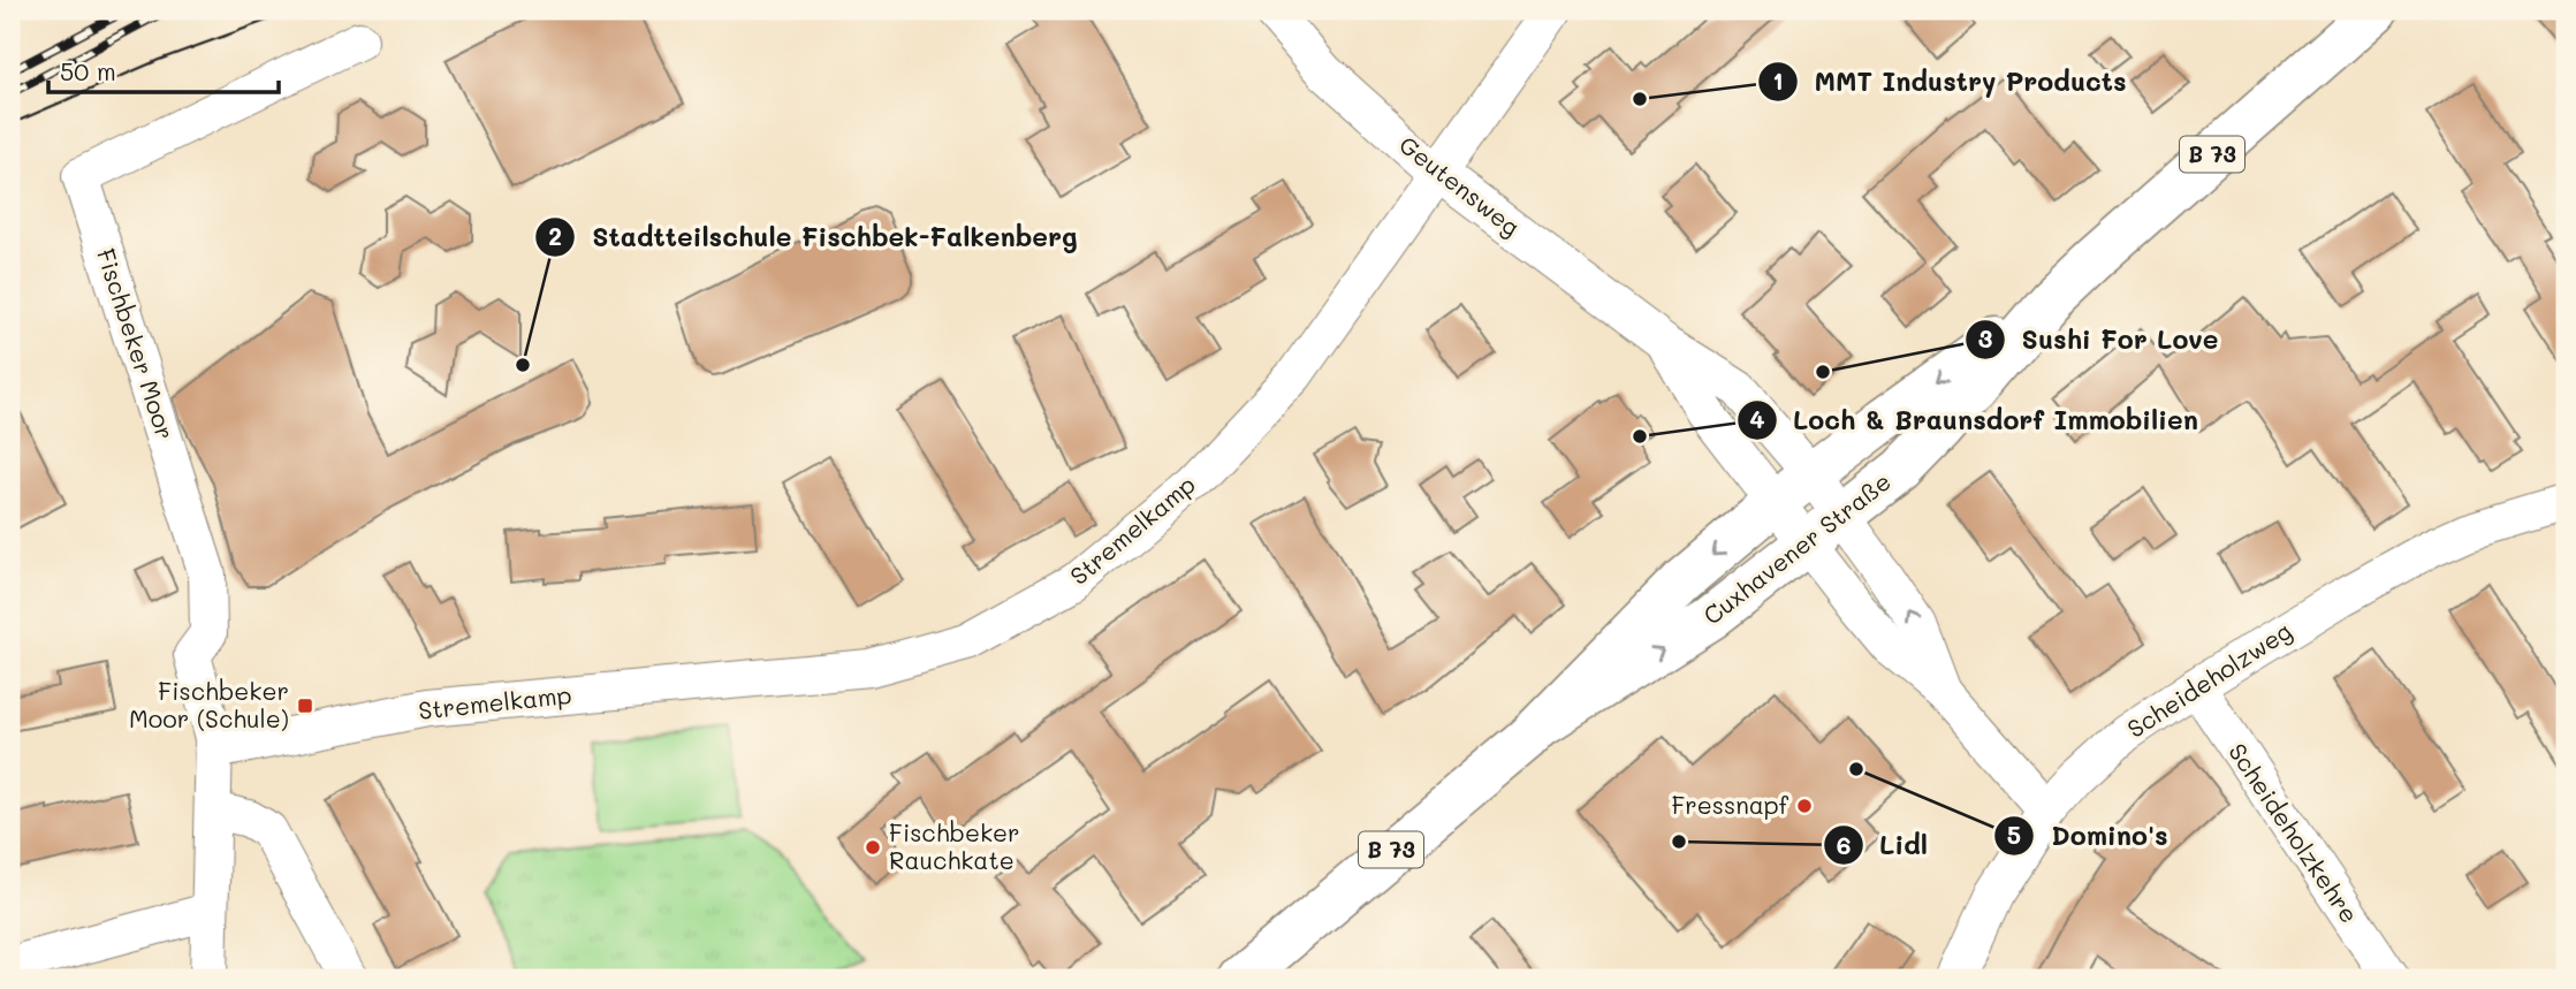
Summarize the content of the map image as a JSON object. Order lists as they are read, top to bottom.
{
  "streets": {
    "main road": ["B 73", "Cuxhavener Straße"],
    "street": [
      "Geutensweg",
      "Fischbeker Moor",
      "Stremelkamp",
      "Scheideholzweg",
      "Scheideholzkehre"
    ]
  },
  "crossings": [
    ["Geutensweg", "Stremelkamp"],
    ["Geutensweg", "Cuxhavener Straße"],
    ["Fischbeker Moor", "Stremelkamp"],
    ["Scheideholzweg", "Scheideholzkehre"]
  ],
  "places": {
    "other": [
      "MMT Industry Products",
      "Stadtteilschule Fischbek-Falkenberg",
      "Sushi For Love",
      "Loch & Braunsdorf Immobilien",
      "Domino's",
      "Fressnapf",
      "Lidl",
      "Fischbeker Rauchkate"
    ],
    "transit": ["Fischbeker Moor (Schule)"]
  },
  "scale_bar": "50 m"
}
